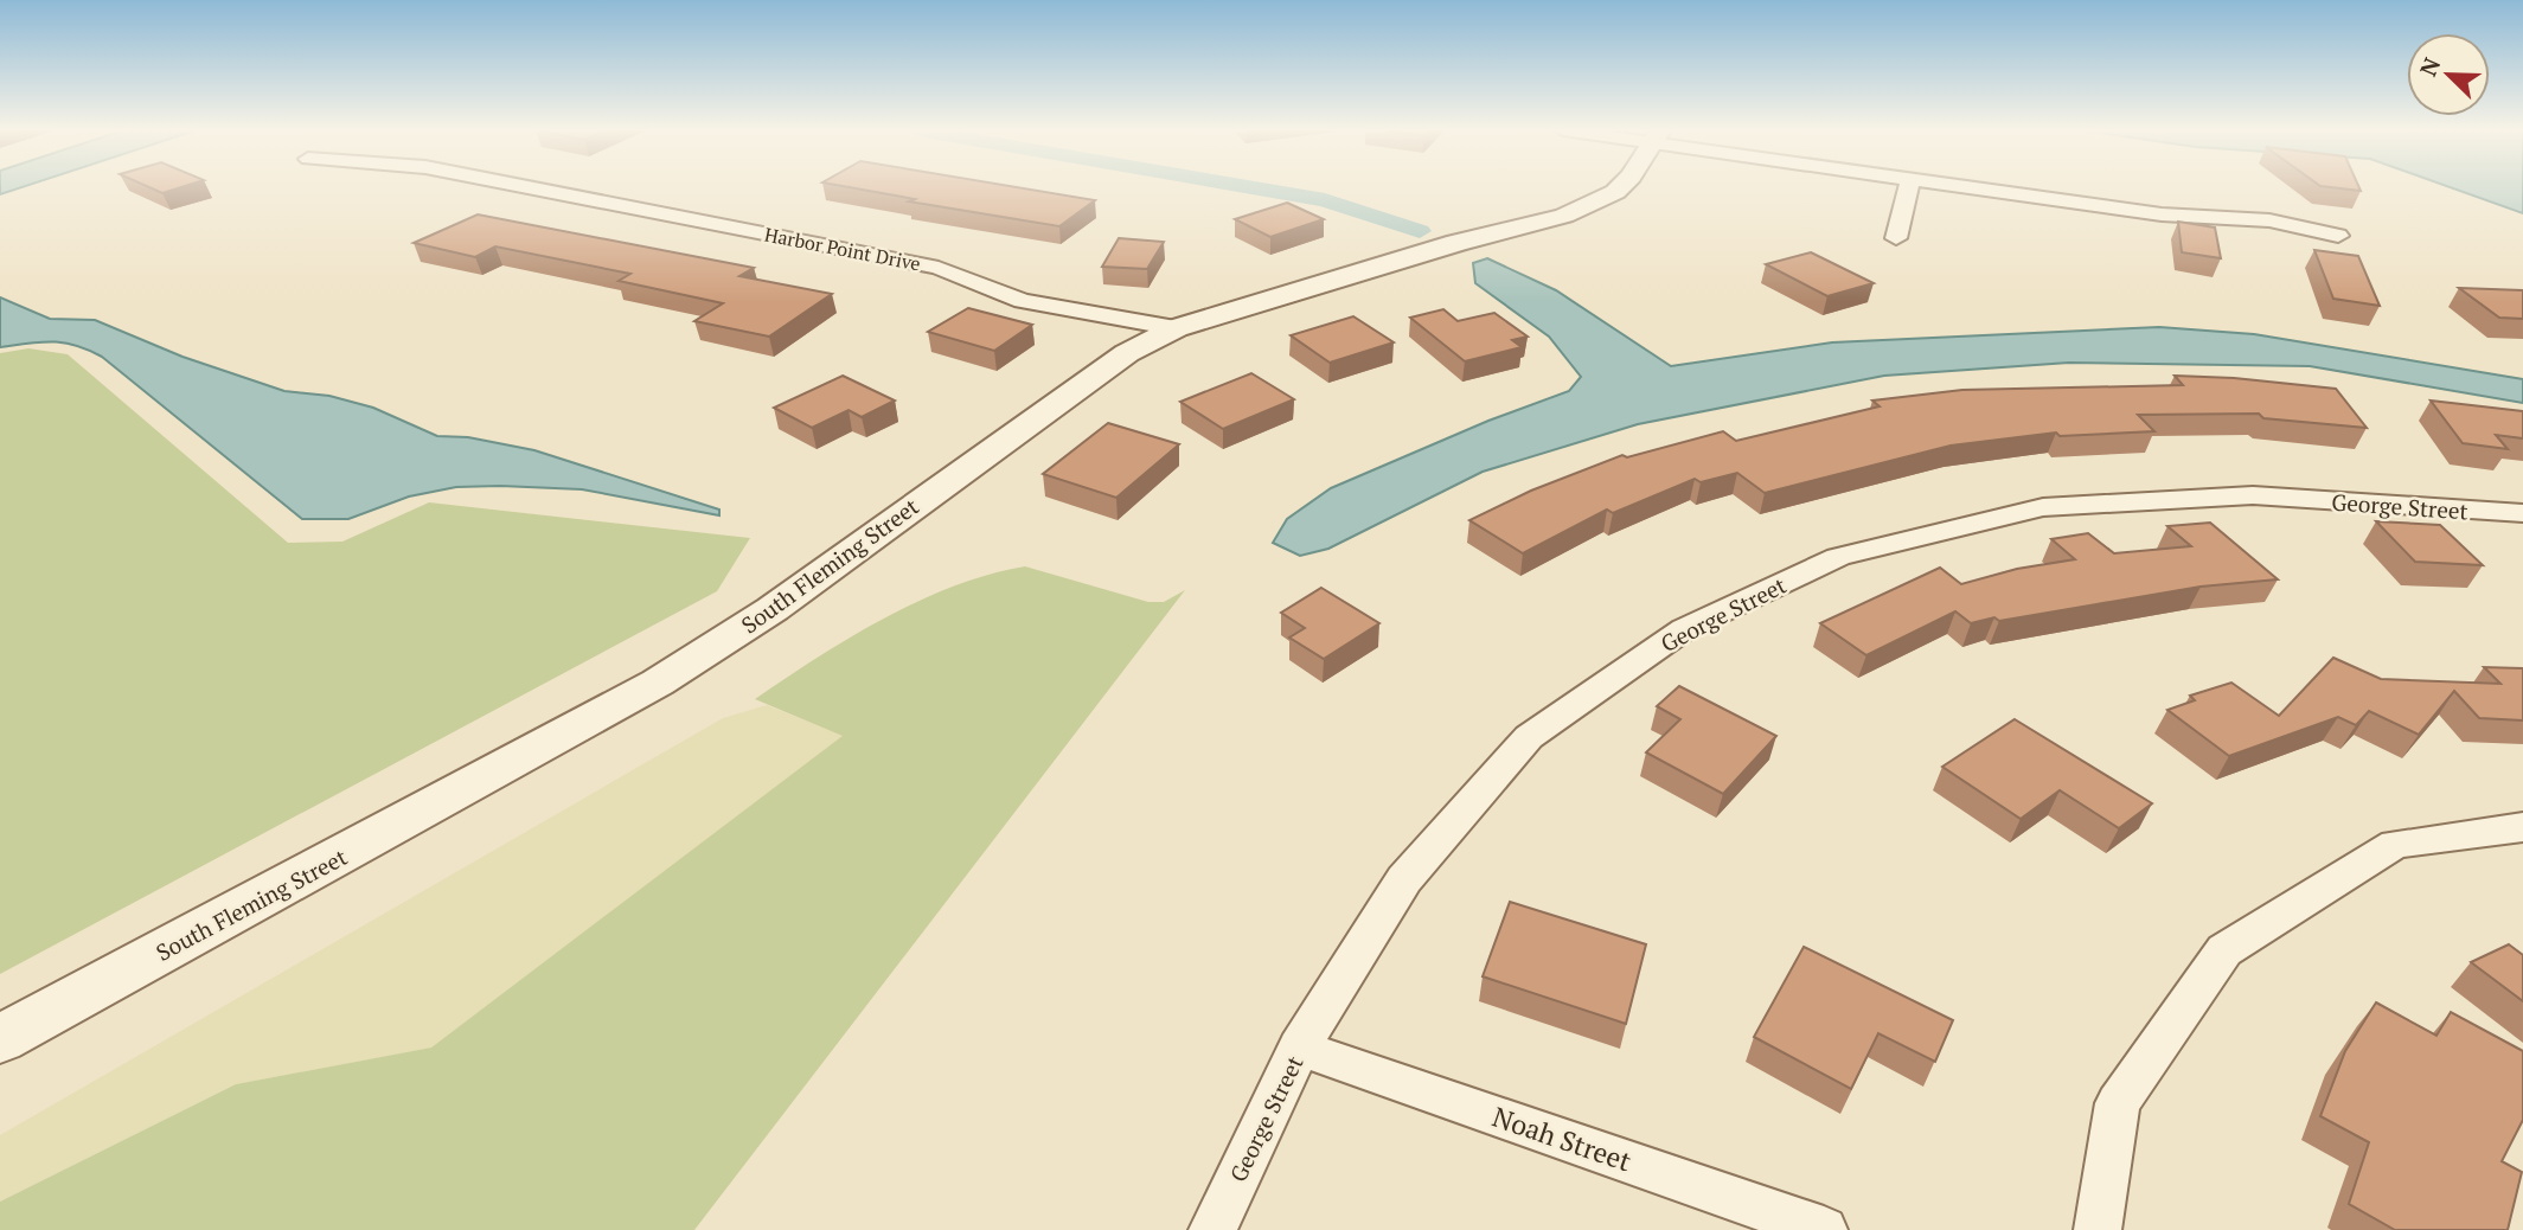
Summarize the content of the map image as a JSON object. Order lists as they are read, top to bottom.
{
  "streets": {
    "street": [
      "Harbor Point Drive",
      "George Street",
      "South Fleming Street",
      "Noah Street"
    ]
  },
  "crossings": [
    ["Harbor Point Drive", "South Fleming Street"],
    ["George Street", "Noah Street"]
  ],
  "north": "top left"
}
